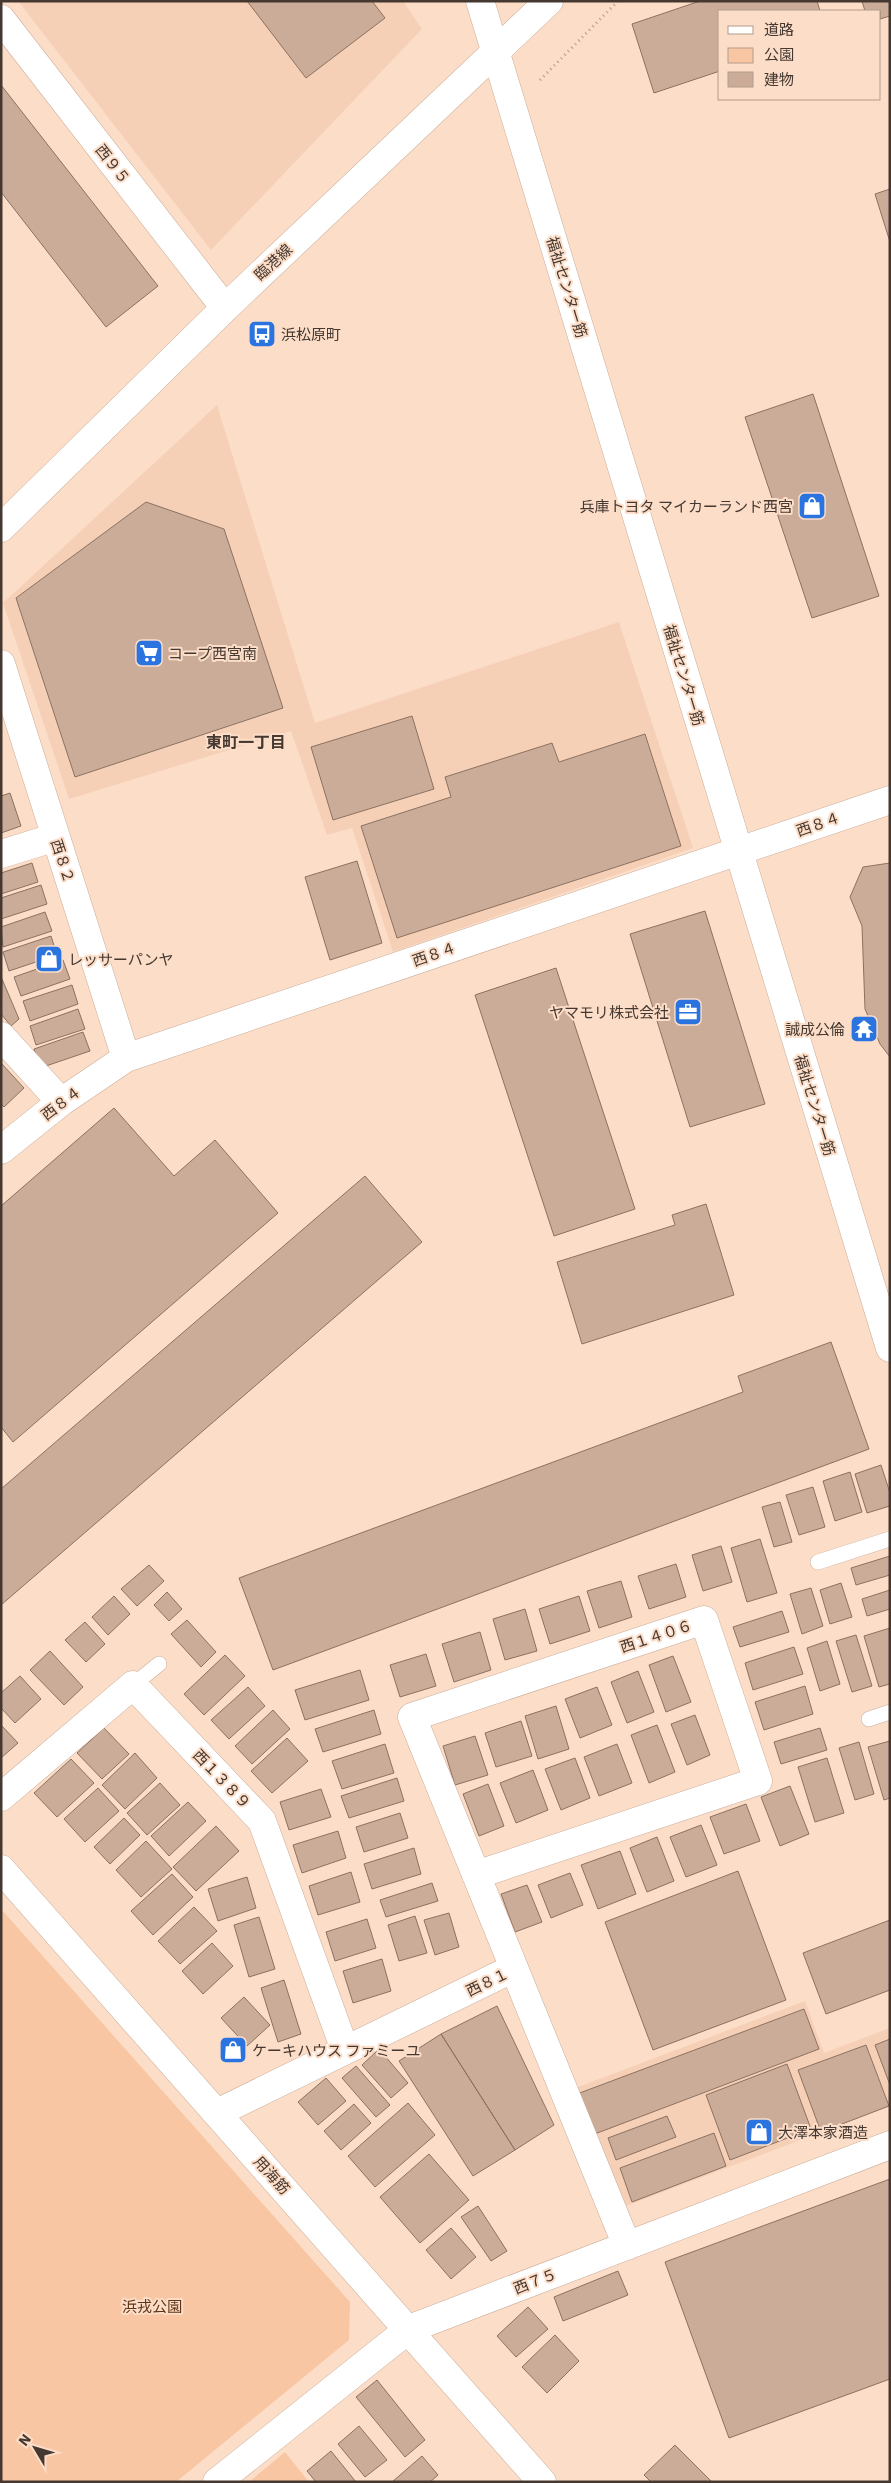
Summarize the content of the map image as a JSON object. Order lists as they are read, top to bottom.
{
  "streets": {
    "street": [
      "西９５",
      "臨港線",
      "福祉センター筋",
      "西８４",
      "西８２",
      "西１４０６",
      "西１３８９",
      "西８１",
      "用海筋",
      "西７５"
    ]
  },
  "crossings": [
    ["西９５", "臨港線"],
    ["臨港線", "福祉センター筋"],
    ["福祉センター筋", "西８４"],
    ["西８４", "西８２"],
    ["西１４０６", "西８１"],
    ["西１３８９", "西８１"],
    ["西８１", "用海筋"],
    ["西８１", "西７５"],
    ["用海筋", "西７５"]
  ],
  "districts": ["東町一丁目"],
  "parks": ["浜戎公園"],
  "places": {
    "bus stop": ["浜松原町"],
    "shop": [
      "兵庫トヨタ マイカーランド西宮",
      "レッサーパンヤ",
      "ケーキハウス ファミーユ",
      "大澤本家酒造"
    ],
    "supermarket": ["コープ西宮南"],
    "office": ["ヤマモリ株式会社"],
    "temple": ["誠成公倫"]
  },
  "legend": ["道路", "公園", "建物"],
  "north": "top left"
}
